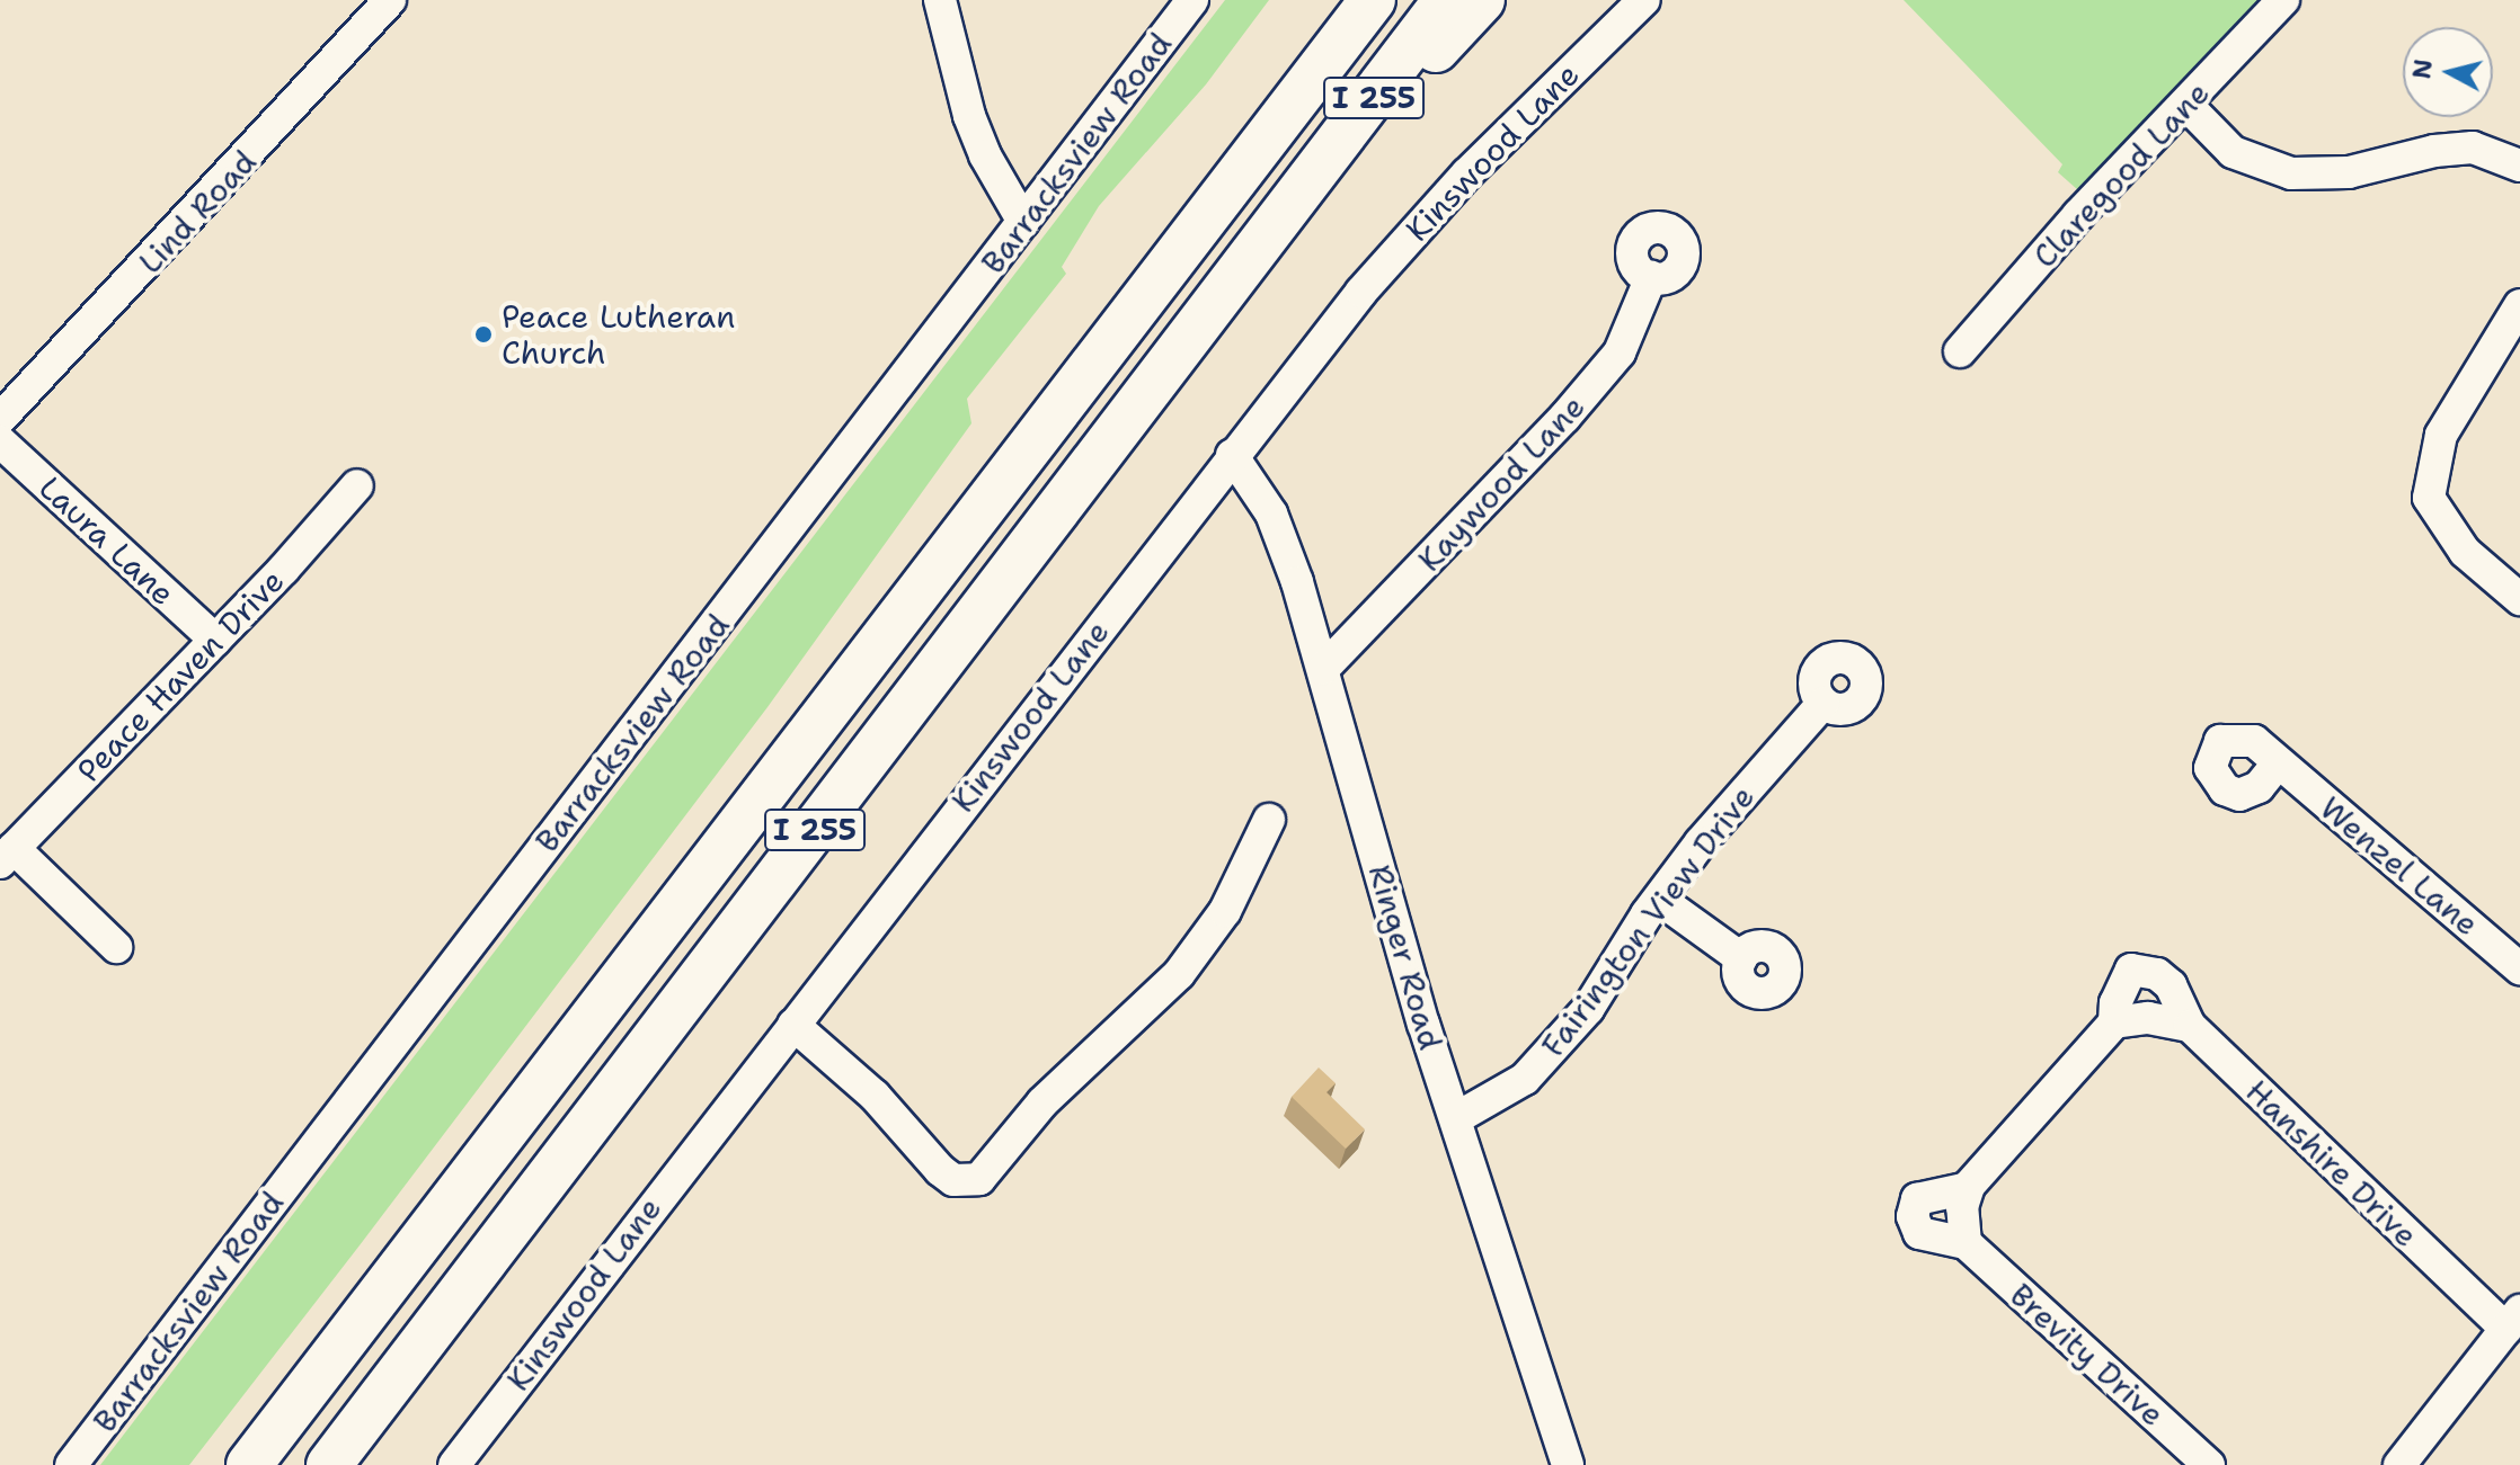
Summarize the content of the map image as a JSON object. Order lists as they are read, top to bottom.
{
  "streets": {
    "highway": ["I 255"],
    "street": [
      "Kinswood Lane",
      "Barracksview Road",
      "Claregood Lane",
      "Lind Road",
      "Kaywood Lane",
      "Laura Lane",
      "Peace Haven Drive",
      "Wenzel Lane",
      "Fairington View Drive",
      "Ringer Road",
      "Hanshire Drive",
      "Brevity Drive"
    ]
  },
  "crossings": [
    ["Kinswood Lane", "Ringer Road"],
    ["Kaywood Lane", "Ringer Road"],
    ["Laura Lane", "Peace Haven Drive"],
    ["Fairington View Drive", "Ringer Road"]
  ],
  "places": ["Peace Lutheran Church"],
  "north": "left"
}
